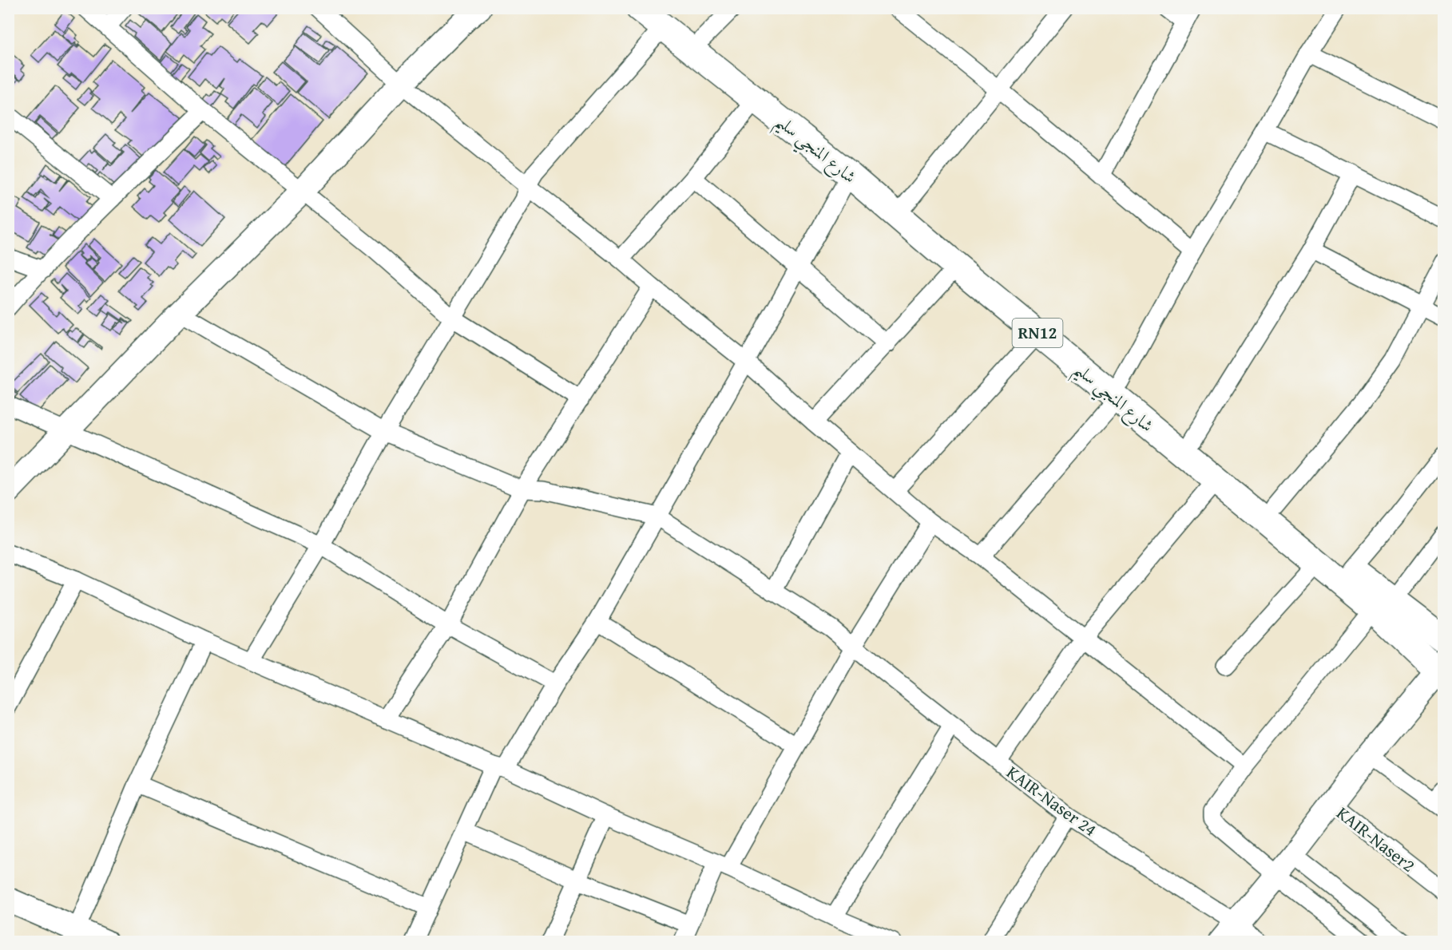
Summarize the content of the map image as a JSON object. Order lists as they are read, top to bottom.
{
  "streets": {
    "main road": ["شارع المنجي سليم", "RN12"],
    "street": ["KAIR-Naser 24", "KAIR-Naser2"]
  }
}
